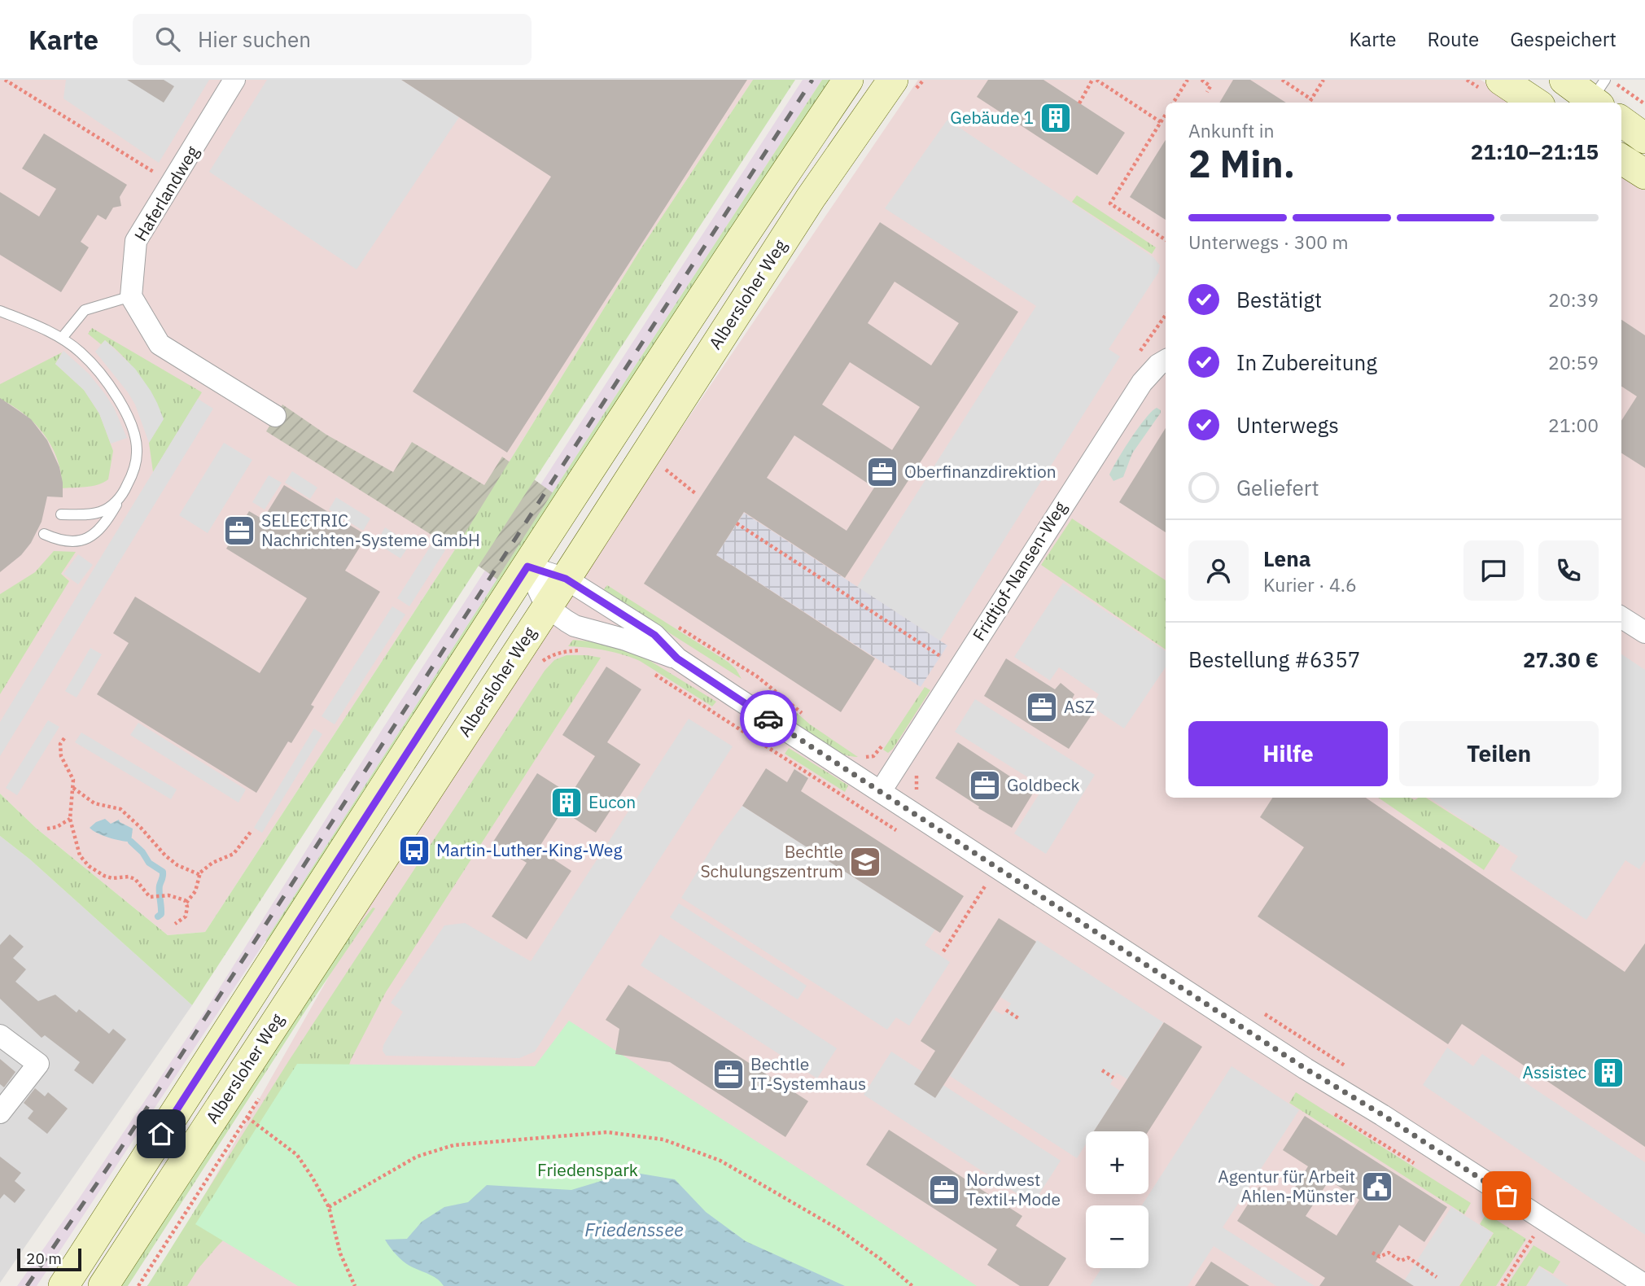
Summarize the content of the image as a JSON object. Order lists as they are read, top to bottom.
{
  "streets": {
    "main road": ["Albersloher Weg"],
    "street": ["Haferlandweg", "Fridtjof-Nansen-Weg"]
  },
  "water": ["Friedenssee"],
  "parks": ["Friedenspark"],
  "places": {
    "building": ["Gebäude 1", "Eucon", "Assistec"],
    "office": [
      "Oberfinanzdirektion",
      "SELECTRIC Nachrichten-Systeme GmbH",
      "ASZ",
      "Goldbeck",
      "Bechtle IT-Systemhaus",
      "Nordwest Textil+Mode"
    ],
    "bus stop": ["Martin-Luther-King-Weg"],
    "school or university": ["Bechtle Schulungszentrum"],
    "public building": ["Agentur für Arbeit Ahlen-Münster"]
  },
  "scale_bar": "20 m",
  "page": {
    "header": "Karte",
    "search": "Hier suchen",
    "nav": ["Karte", "Route", "Gespeichert"],
    "heading": ["2 Min.", "Ankunft in", "21:10–21:15"],
    "panel": [
      "Lena",
      "Kurier · 4.6",
      "Bestellung #6357",
      "27.30 €"
    ],
    "bar": "Unterwegs · 300 m",
    "list": [
      ["Bestätigt", "20:39"],
      ["In Zubereitung", "20:59"],
      ["Unterwegs", "21:00"],
      "Geliefert"
    ],
    "buttons": ["Hilfe", "Teilen"],
    "map_buttons": ["+", "−"],
    "scale": "20 m"
  }
}
